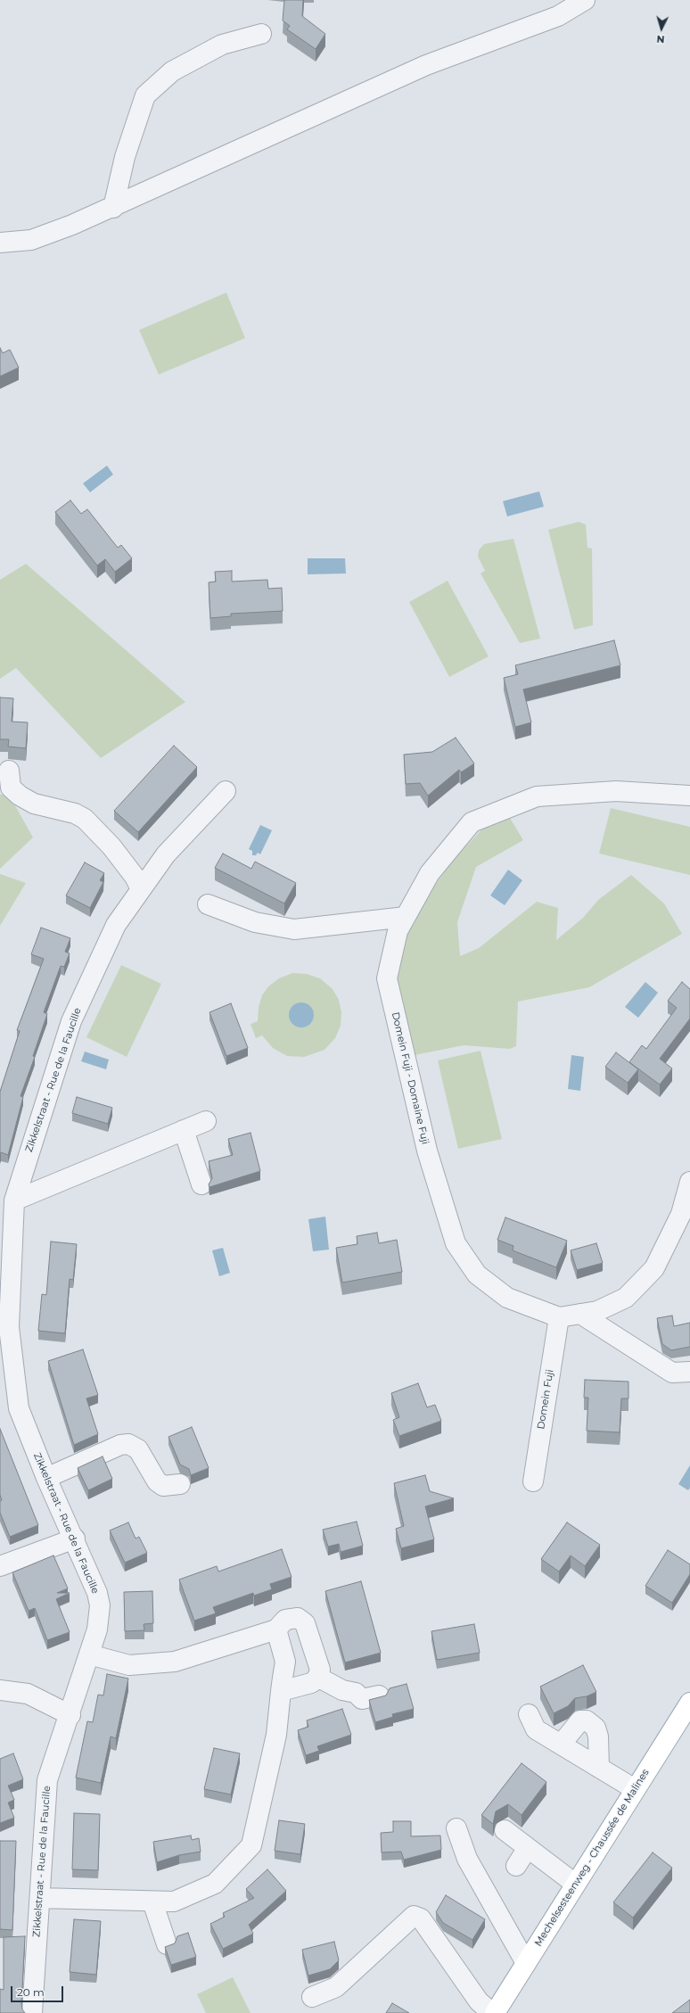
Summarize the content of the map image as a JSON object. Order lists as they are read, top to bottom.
{
  "streets": {
    "main road": ["Mechelsesteenweg - Chaussée de Malines"],
    "street": ["Domein Fuji - Domaine Fuji", "Zikkelstraat - Rue de la Faucille", "Domein Fuji"]
  },
  "crossings": [
    ["Domein Fuji - Domaine Fuji", "Domein Fuji"]
  ],
  "scale_bar": "20 m",
  "north": "bottom"
}
